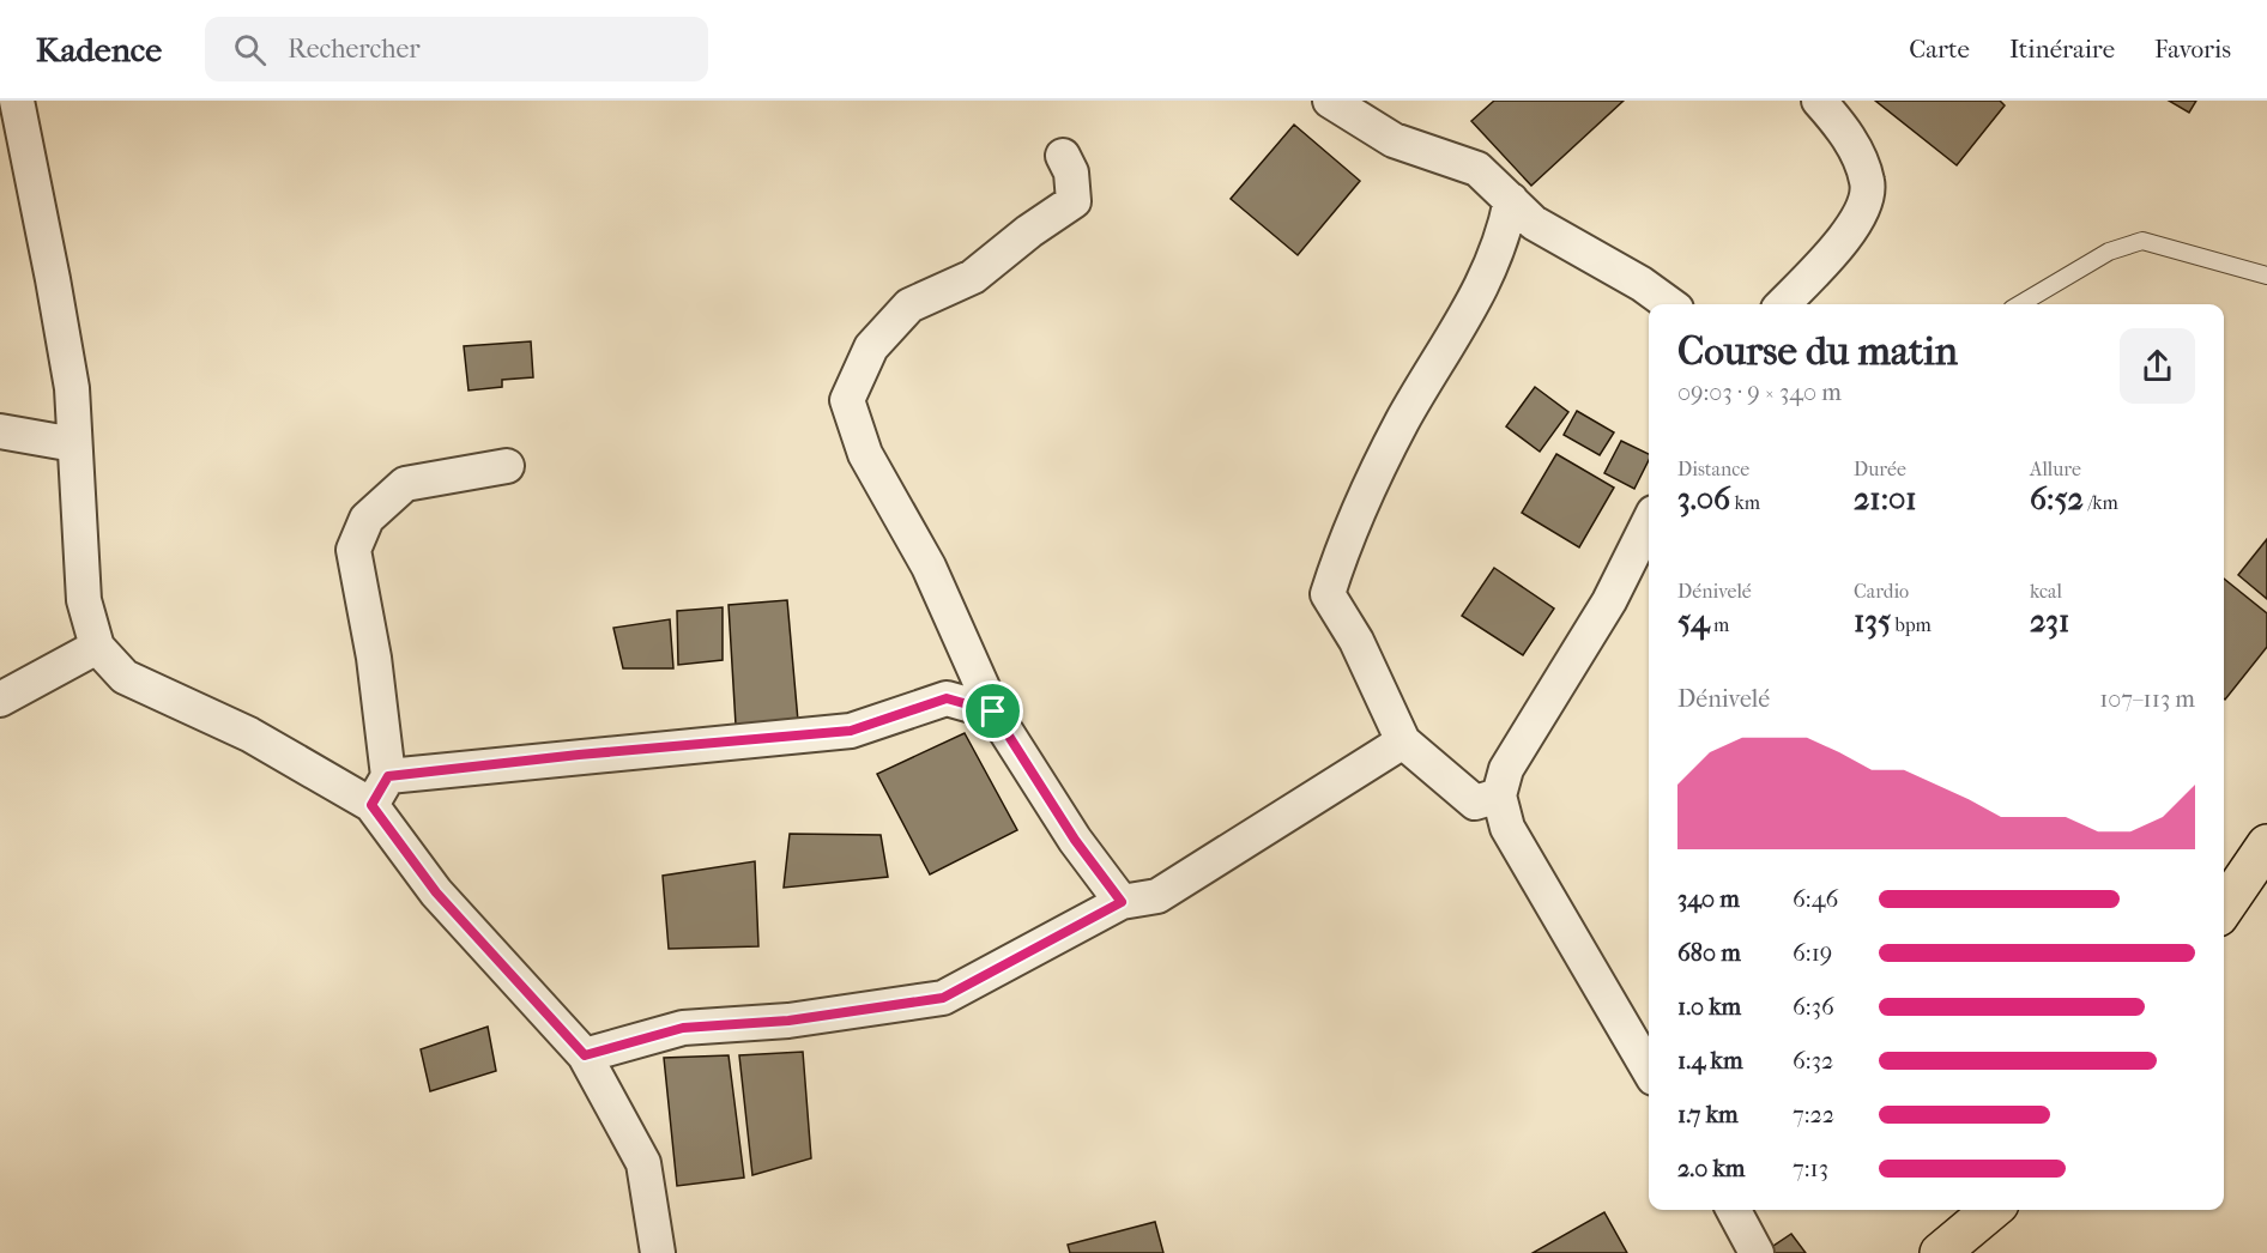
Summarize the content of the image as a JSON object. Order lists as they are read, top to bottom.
{
  "page": {
    "header": "Kadence",
    "search": "Rechercher",
    "nav": ["Carte", "Itinéraire", "Favoris"],
    "heading": ["Course du matin", "09:03 · 9 × 340 m"],
    "stats": [
      ["Distance", "3.06 km"],
      ["Durée", "21:01"],
      ["Allure", "6:52 /km"],
      ["Dénivelé", "54 m"],
      ["Cardio", "135 bpm"],
      ["kcal", "231"]
    ],
    "chart": ["Dénivelé", "107–113 m"],
    "list": [
      {
        "name": "340 m",
        "note": "6:46"
      },
      {
        "name": "680 m",
        "note": "6:19"
      },
      {
        "name": "1.0 km",
        "note": "6:36"
      },
      {
        "name": "1.4 km",
        "note": "6:32"
      },
      {
        "name": "1.7 km",
        "note": "7:22"
      },
      {
        "name": "2.0 km",
        "note": "7:13"
      }
    ]
  }
}
